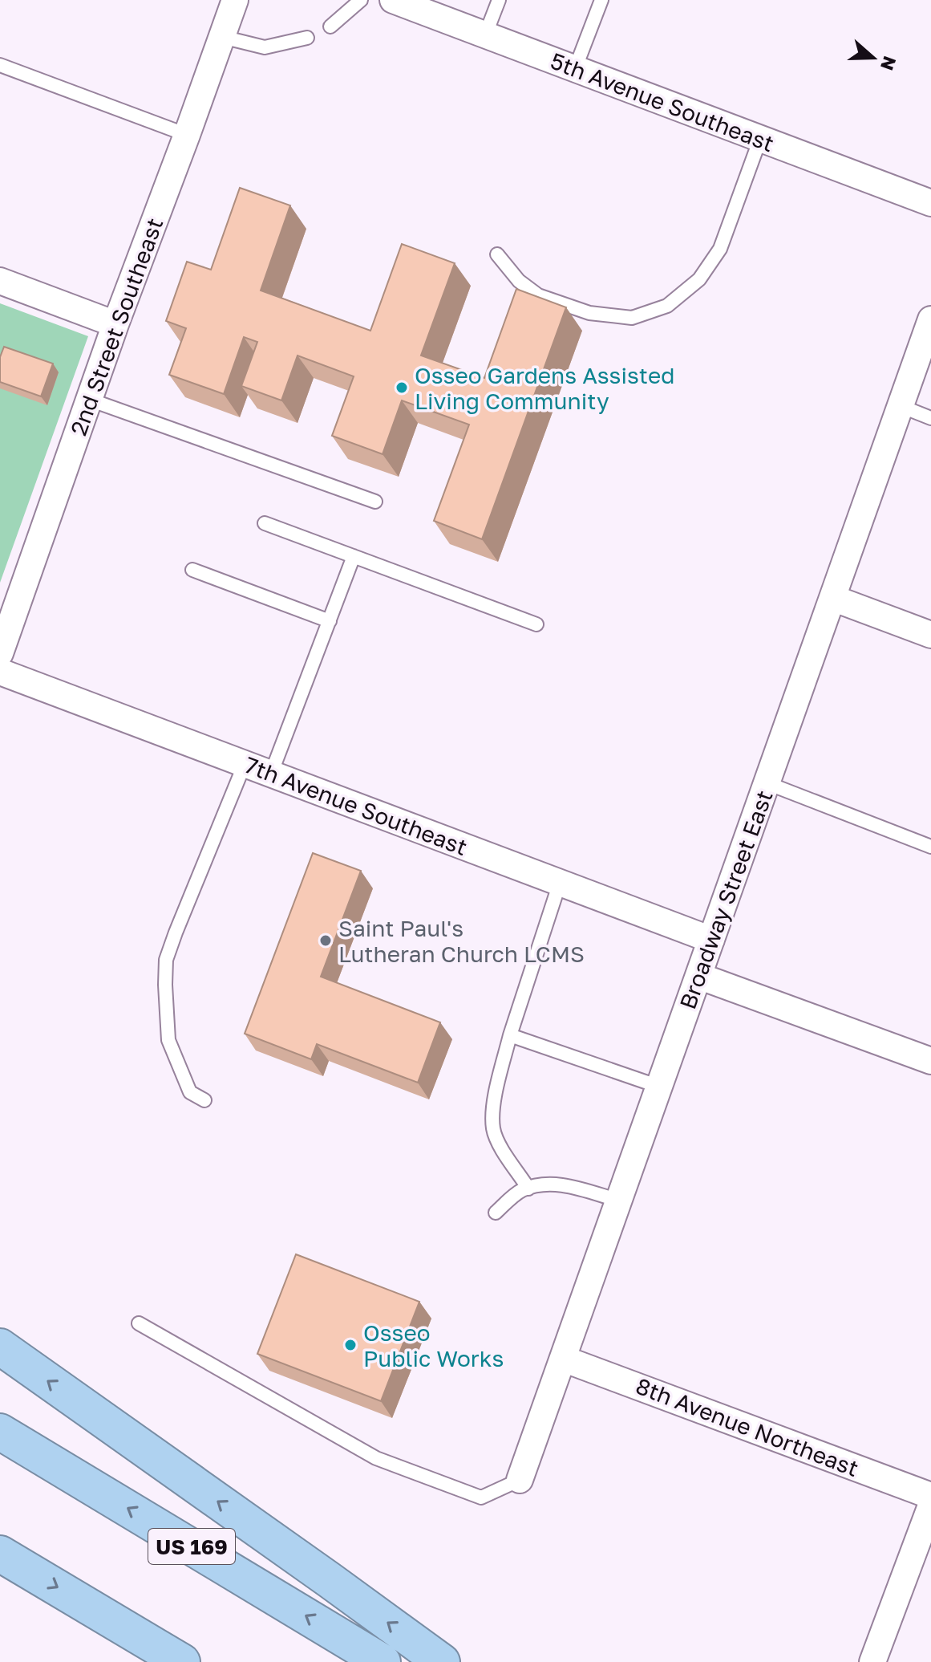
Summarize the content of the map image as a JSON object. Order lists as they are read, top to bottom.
{
  "streets": {
    "highway": ["US 169"],
    "street": [
      "5th Avenue Southeast",
      "2nd Street Southeast",
      "7th Avenue Southeast",
      "Broadway Street East",
      "8th Avenue Northeast"
    ]
  },
  "crossings": [
    ["7th Avenue Southeast", "Broadway Street East"],
    ["Broadway Street East", "8th Avenue Northeast"]
  ],
  "places": ["Osseo Gardens Assisted Living Community", "Saint Paul's Lutheran Church LCMS", "Osseo Public Works"],
  "north": "right"
}
